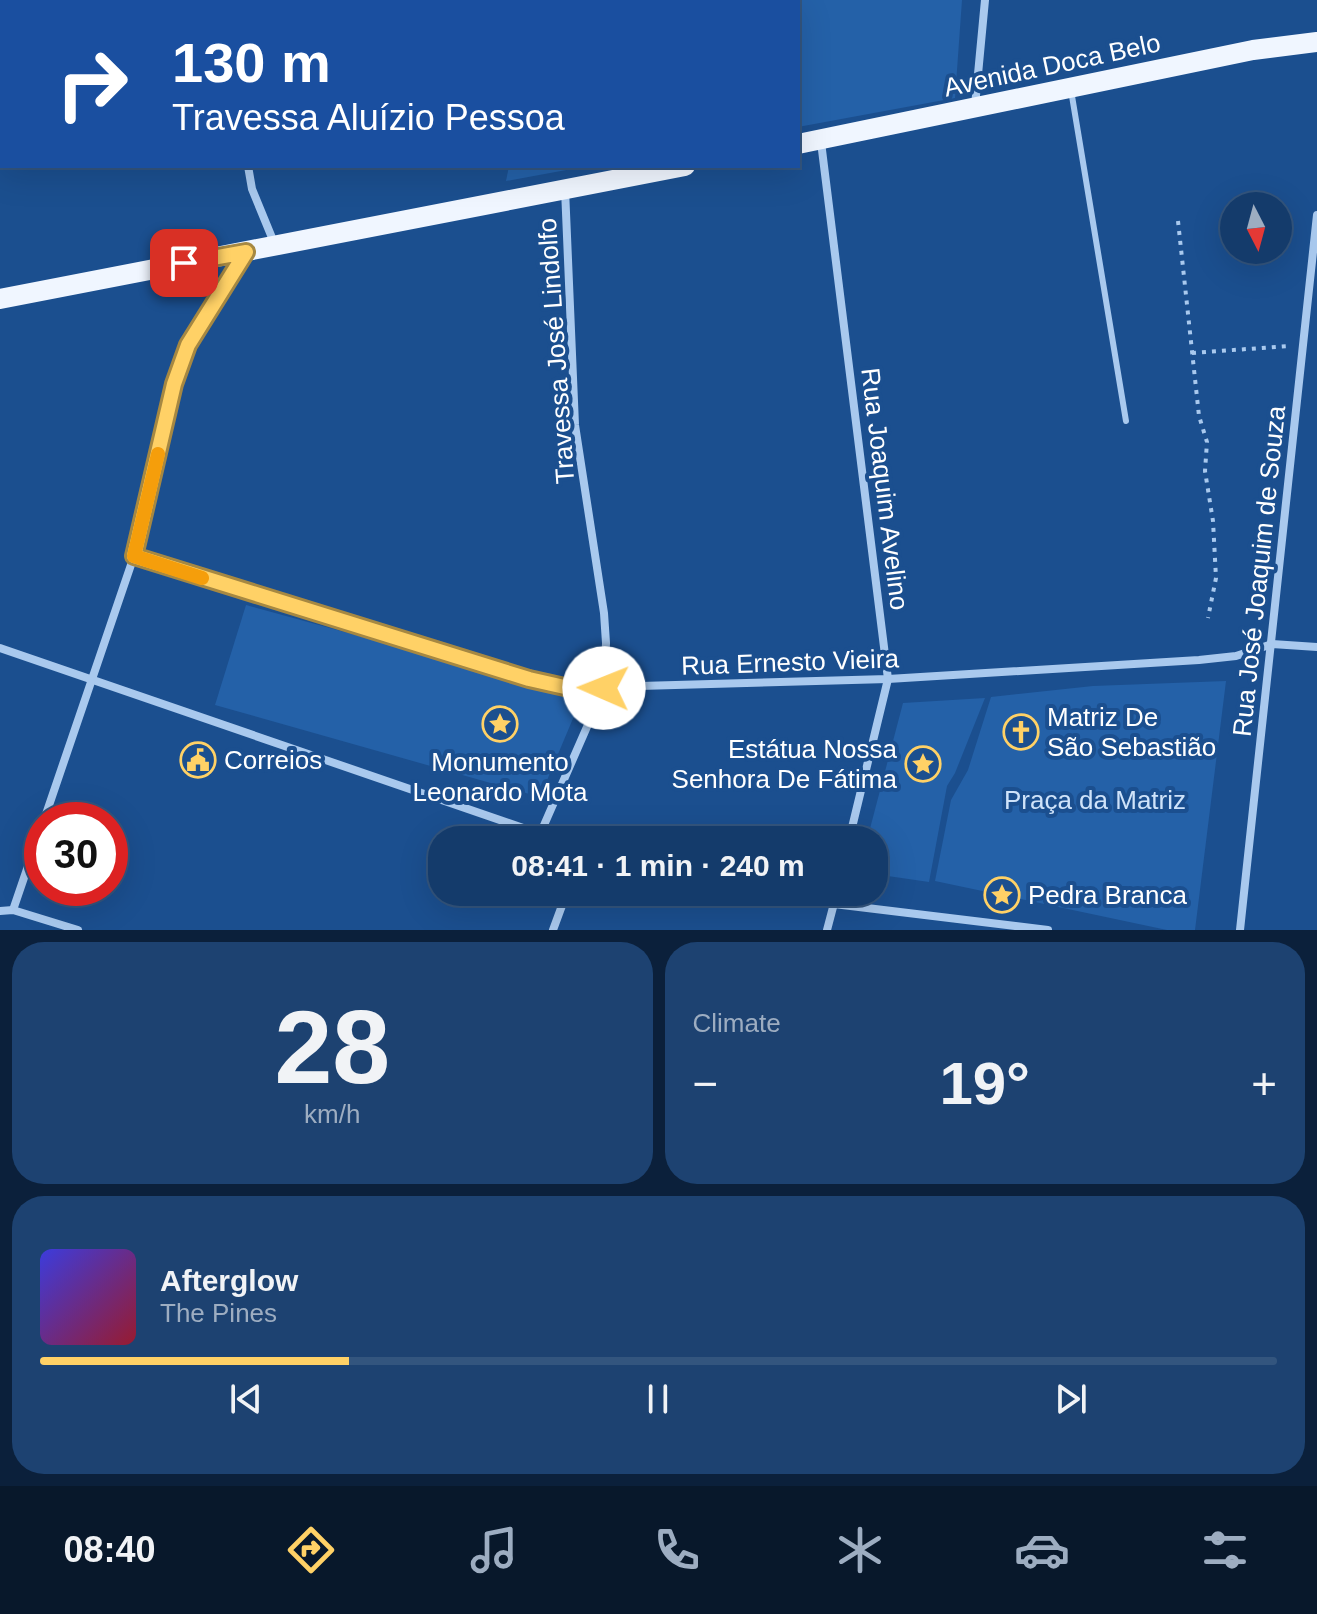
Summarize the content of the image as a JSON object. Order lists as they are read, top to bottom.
{
  "streets": {
    "main road": ["Avenida Doca Belo"],
    "street": [
      "Travessa José Lindolfo",
      "Rua Joaquim Avelino",
      "Rua José Joaquim de Souza",
      "Rua Ernesto Vieira"
    ]
  },
  "crossings": [
    ["Avenida Doca Belo", "Rua Joaquim Avelino"],
    ["Travessa José Lindolfo", "Rua Ernesto Vieira"],
    ["Rua Joaquim Avelino", "Rua Ernesto Vieira"],
    ["Rua José Joaquim de Souza", "Rua Ernesto Vieira"]
  ],
  "parks": ["Praça da Matriz"],
  "places": {
    "place": ["Monumento Leonardo Mota", "Estátua Nossa Senhora De Fátima", "Pedra Branca"],
    "church": ["Matriz De São Sebastião"],
    "public building": ["Correios"]
  },
  "north": "bottom",
  "page": {
    "turn": ["130 m", "Travessa Aluízio Pessoa"],
    "limit": "30",
    "trip": "08:41 · 1 min · 240 m",
    "tile": [
      ["28", "km/h"],
      "Climate"
    ],
    "heat": ["−", "19°", "+"],
    "song": ["Afterglow", "The Pines"],
    "tabs": "08:40"
  }
}
